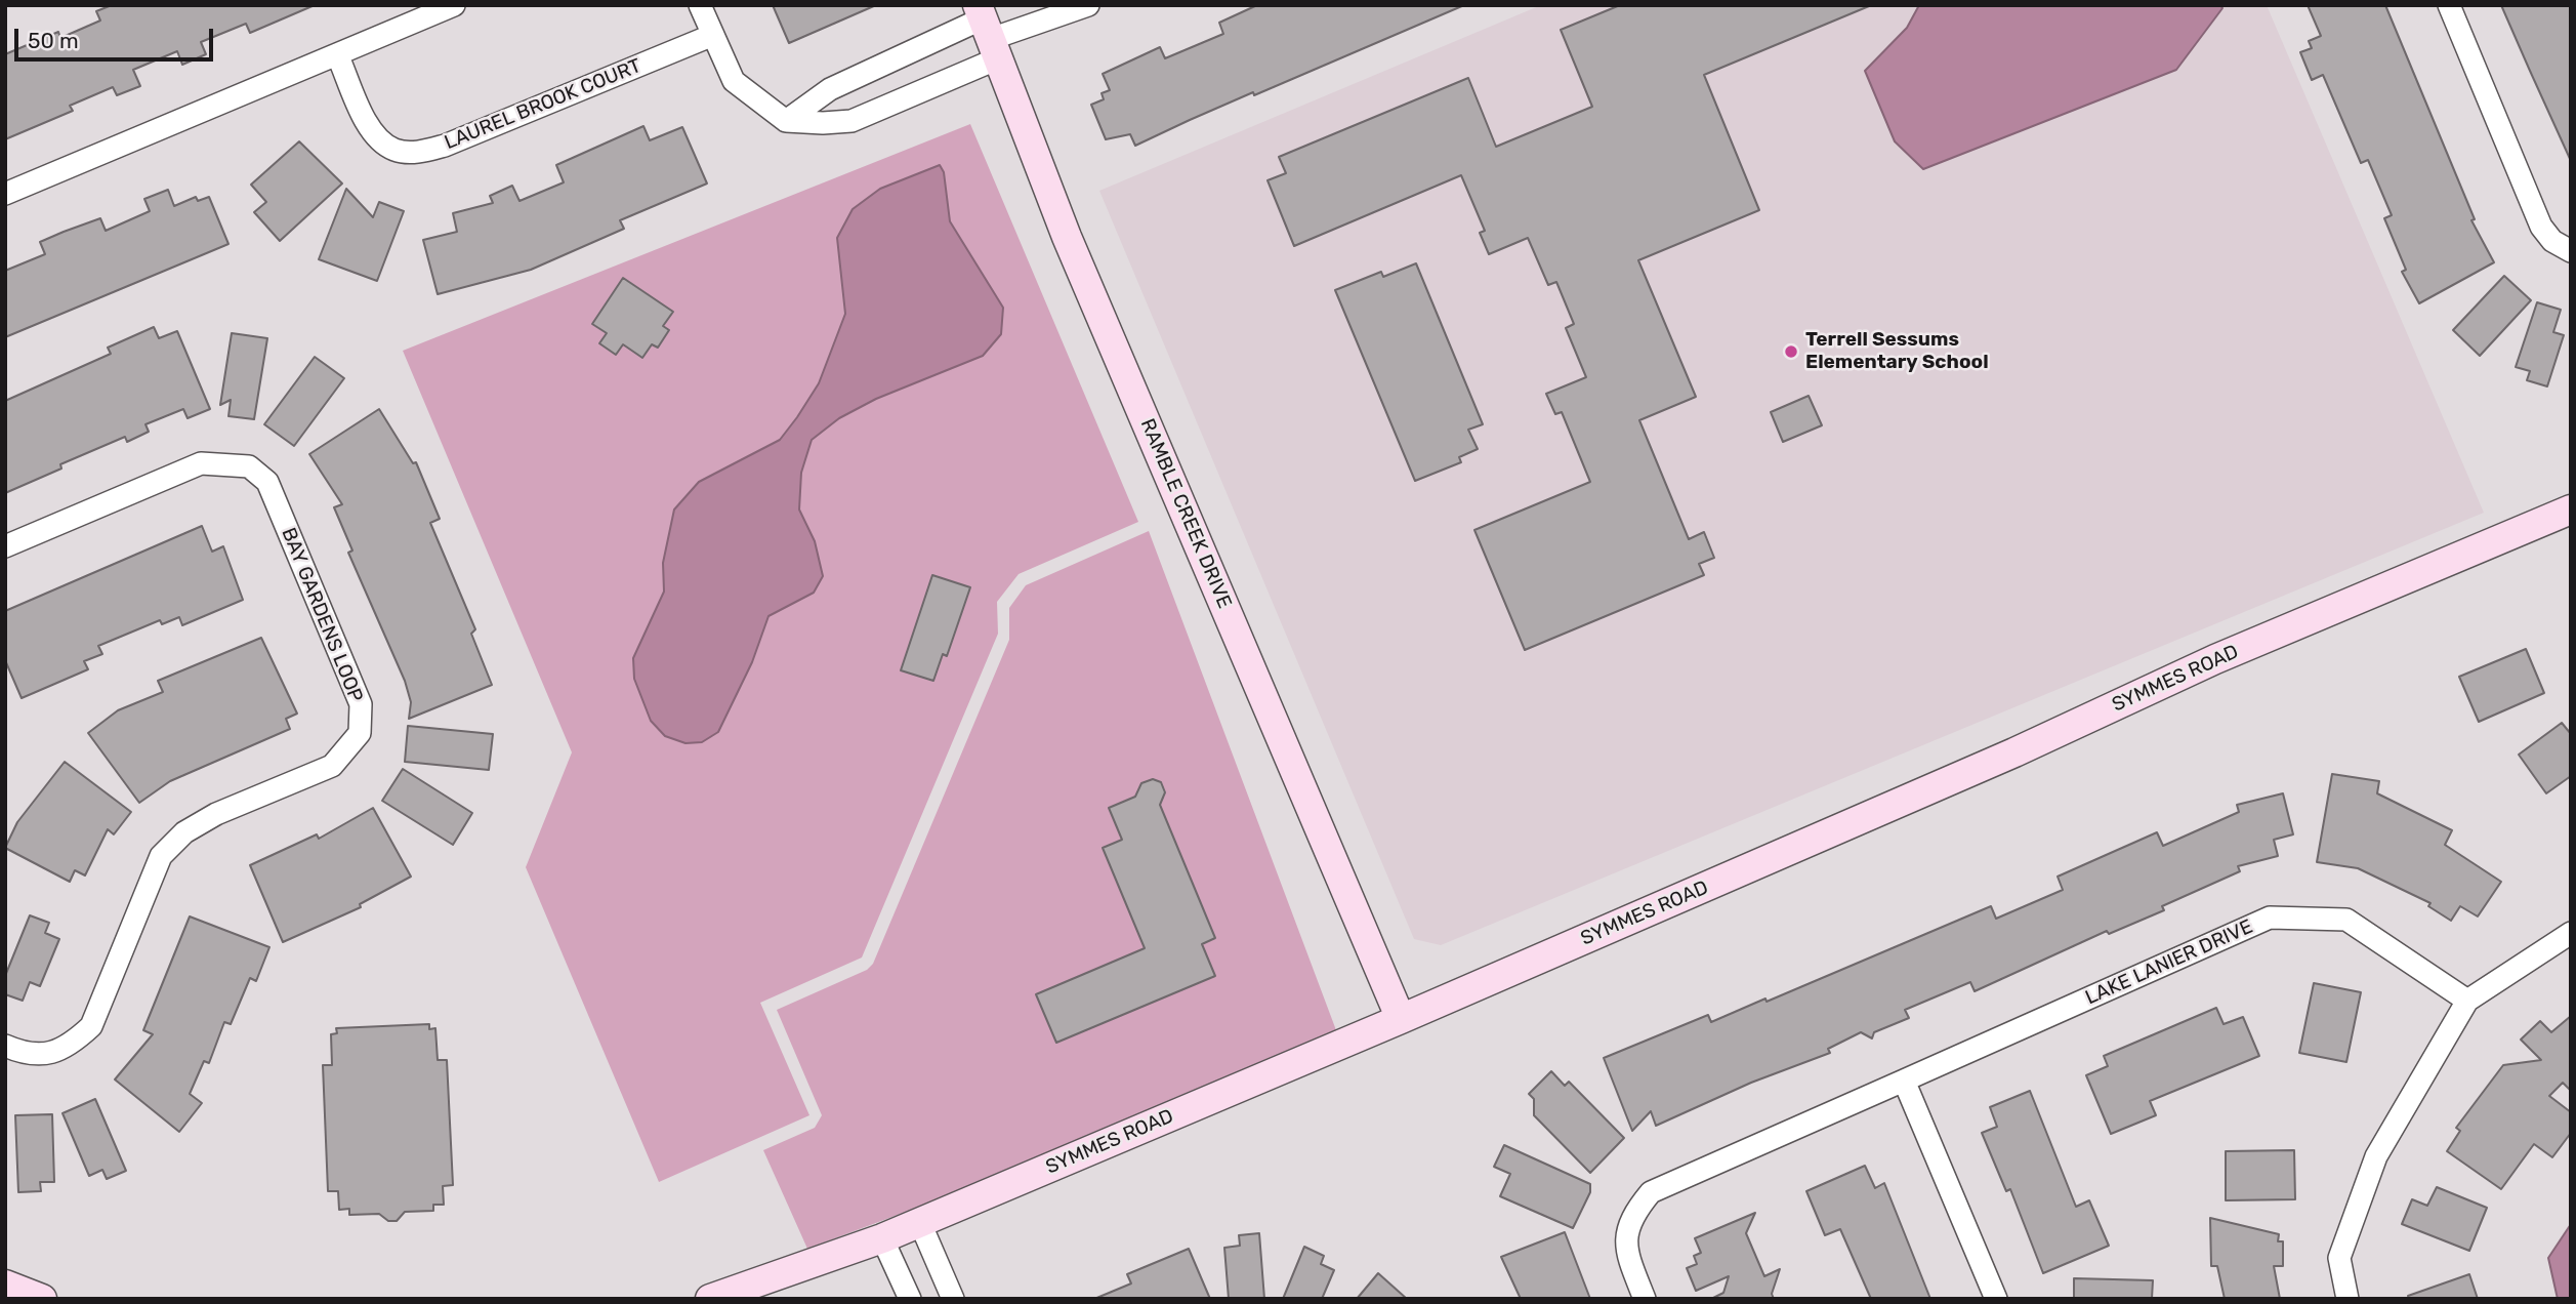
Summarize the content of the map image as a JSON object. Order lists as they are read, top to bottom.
{
  "streets": {
    "street": [
      "LAUREL BROOK COURT",
      "RAMBLE CREEK DRIVE",
      "BAY GARDENS LOOP",
      "SYMMES ROAD",
      "LAKE LANIER DRIVE"
    ]
  },
  "crossings": [
    ["RAMBLE CREEK DRIVE", "SYMMES ROAD"]
  ],
  "places": ["Terrell Sessums Elementary School"],
  "scale_bar": "50 m"
}
